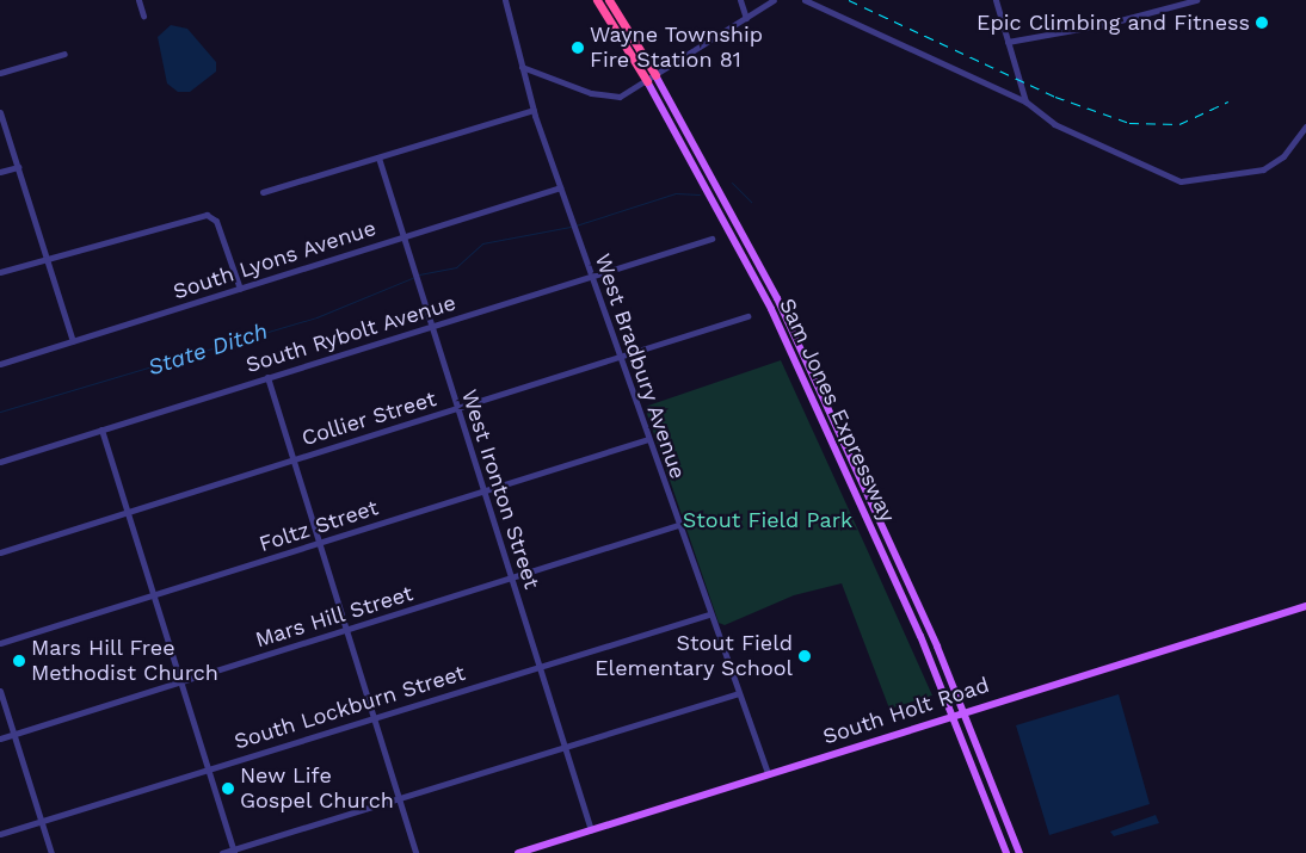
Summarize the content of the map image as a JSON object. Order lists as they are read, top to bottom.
{
  "streets": {
    "highway": ["Sam Jones Expressway"],
    "main road": ["South Holt Road"],
    "street": [
      "South Lyons Avenue",
      "South Rybolt Avenue",
      "West Bradbury Avenue",
      "Collier Street",
      "West Ironton Street",
      "Foltz Street",
      "Mars Hill Street",
      "South Lockburn Street"
    ]
  },
  "crossings": [
    ["South Lyons Avenue", "West Bradbury Avenue"],
    ["South Lyons Avenue", "West Ironton Street"],
    ["South Rybolt Avenue", "West Bradbury Avenue"],
    ["South Rybolt Avenue", "West Ironton Street"],
    ["West Bradbury Avenue", "Collier Street"],
    ["West Bradbury Avenue", "Foltz Street"],
    ["West Bradbury Avenue", "Mars Hill Street"],
    ["West Bradbury Avenue", "South Lockburn Street"],
    ["West Bradbury Avenue", "South Holt Road"],
    ["Sam Jones Expressway", "South Holt Road"],
    ["Collier Street", "West Ironton Street"],
    ["West Ironton Street", "Foltz Street"],
    ["West Ironton Street", "Mars Hill Street"],
    ["West Ironton Street", "South Lockburn Street"],
    ["West Ironton Street", "South Holt Road"]
  ],
  "water": ["State Ditch"],
  "parks": ["Stout Field Park"],
  "places": [
    "Epic Climbing and Fitness",
    "Wayne Township Fire Station 81",
    "Stout Field Elementary School",
    "Mars Hill Free Methodist Church",
    "New Life Gospel Church"
  ]
}
